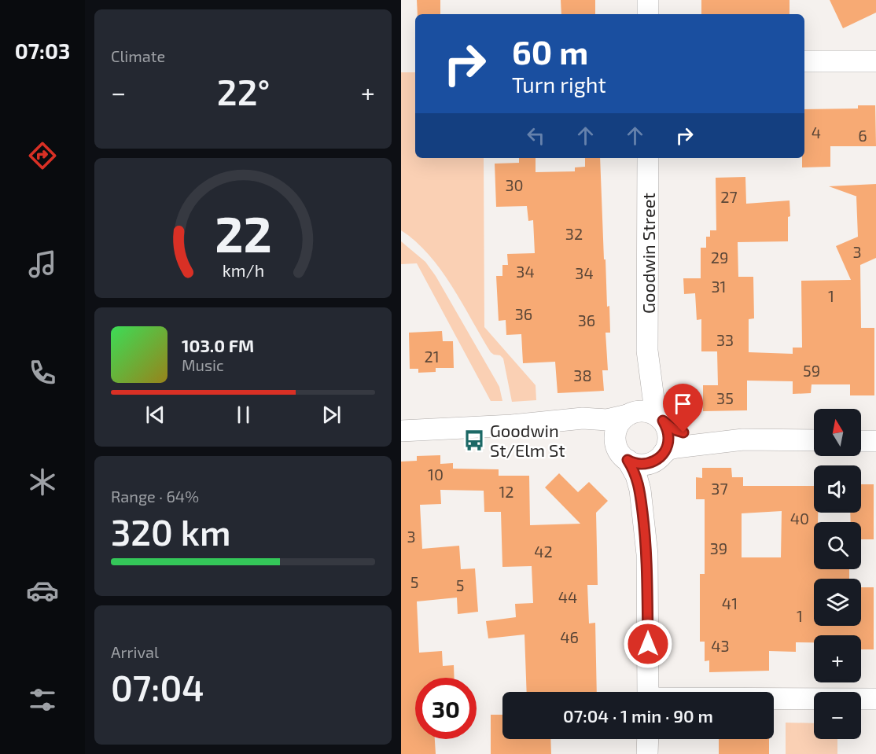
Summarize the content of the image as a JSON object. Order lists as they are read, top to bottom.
{
  "streets": {
    "street": ["Goodwin Street"]
  },
  "places": {
    "bus stop": ["Goodwin St/Elm St"]
  },
  "house_numbers": [
    "4",
    "6",
    "30",
    "27",
    "32",
    "3",
    "29",
    "34",
    "34",
    "31",
    "1",
    "36",
    "36",
    "33",
    "21",
    "59",
    "38",
    "35",
    "10",
    "37",
    "12",
    "40",
    "3",
    "39",
    "42",
    "5",
    "5",
    "44",
    "41",
    "1",
    "46",
    "43"
  ],
  "north": "top",
  "page": {
    "tabs": "07:03",
    "tile": [
      "Climate",
      ["Range · 64%", "320 km"],
      ["Arrival", "07:04"]
    ],
    "turn": ["60 m", "Turn right"],
    "heat": ["−", "22°", "+"],
    "song": ["103.0 FM", "Music"],
    "map_buttons": ["+", "−"],
    "limit": "30",
    "trip": "07:04 · 1 min · 90 m",
    "gauge": ["22", "km/h"]
  }
}
